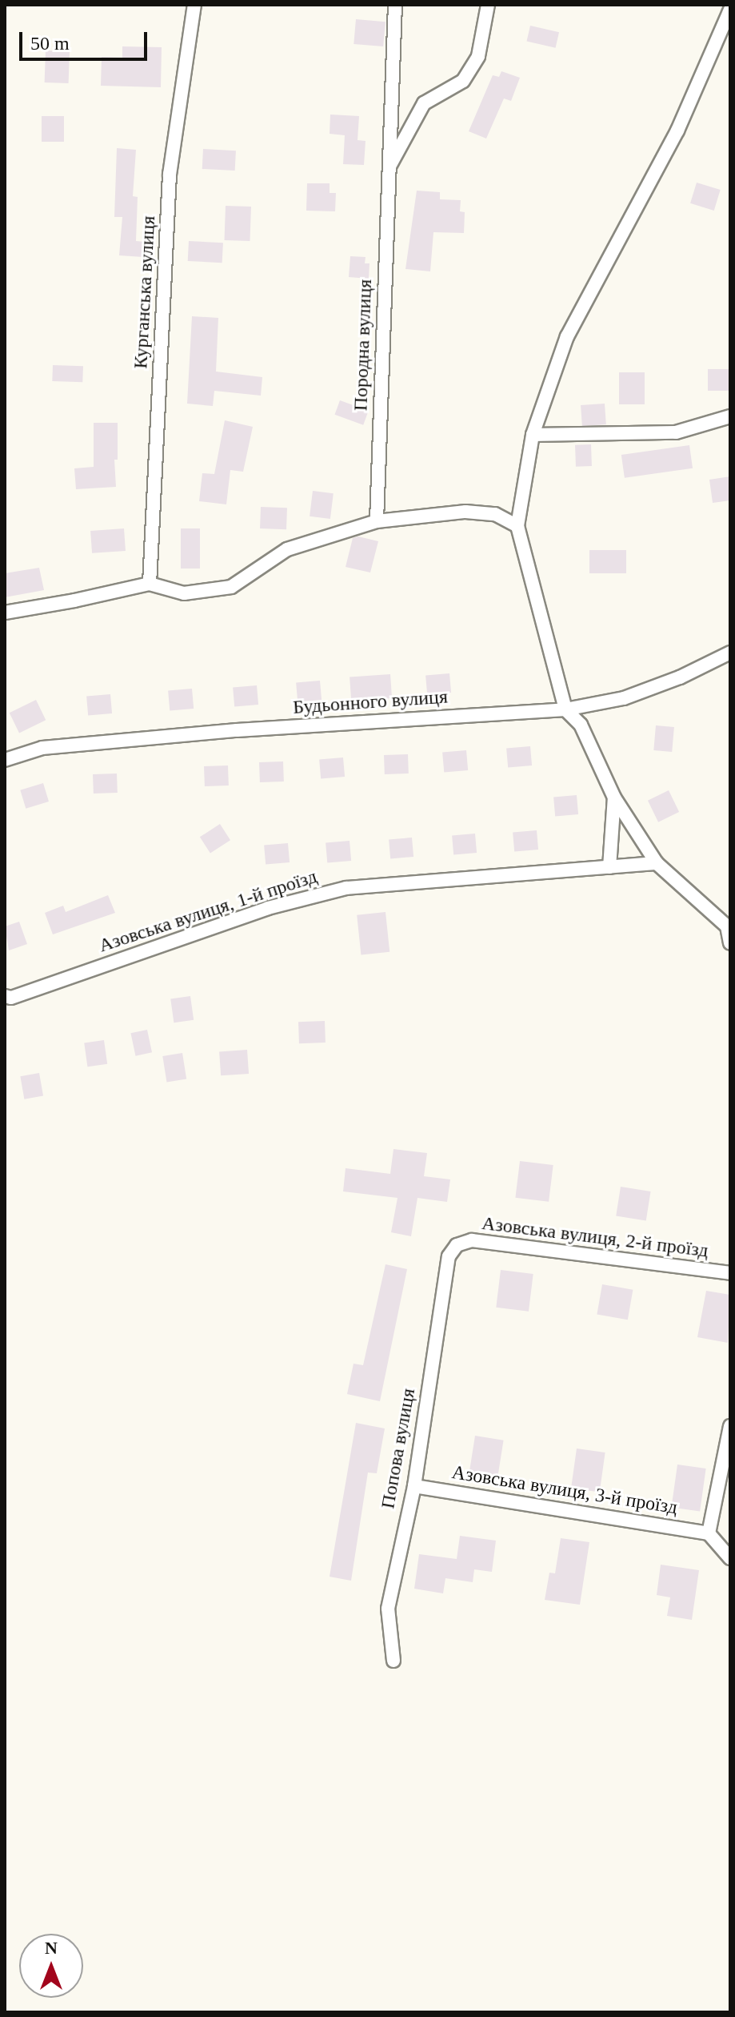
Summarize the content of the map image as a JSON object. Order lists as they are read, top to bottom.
{
  "streets": {
    "street": [
      "Курганська вулиця",
      "Породна вулиця",
      "Будьонного вулиця",
      "Азовська вулиця, 1-й проїзд",
      "Азовська вулиця, 2-й проїзд",
      "Попова вулиця",
      "Азовська вулиця, 3-й проїзд"
    ]
  },
  "crossings": [
    ["Азовська вулиця, 2-й проїзд", "Попова вулиця"],
    ["Попова вулиця", "Азовська вулиця, 3-й проїзд"]
  ],
  "scale_bar": "50 m",
  "north": "top"
}
